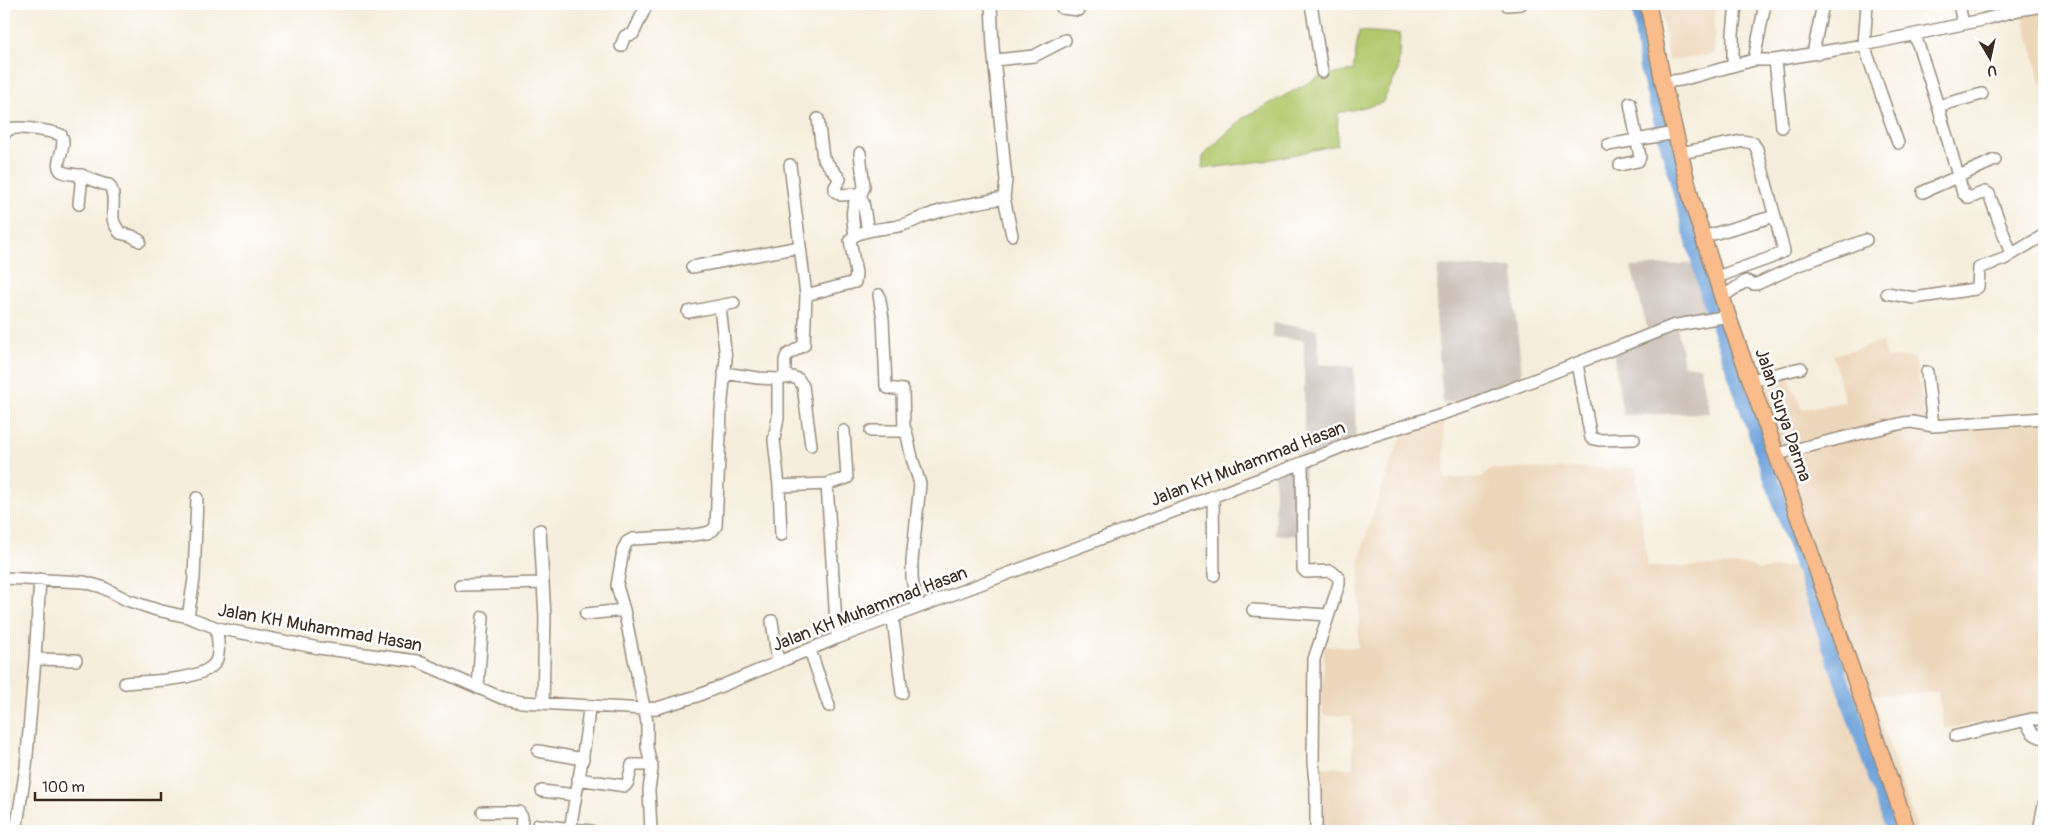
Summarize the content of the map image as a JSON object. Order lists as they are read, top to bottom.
{
  "streets": {
    "main road": ["Jalan Surya Darma"],
    "street": ["Jalan KH Muhammad Hasan"]
  },
  "crossings": [
    ["Jalan Surya Darma", "Jalan KH Muhammad Hasan"]
  ],
  "scale_bar": "100 m",
  "north": "bottom"
}
